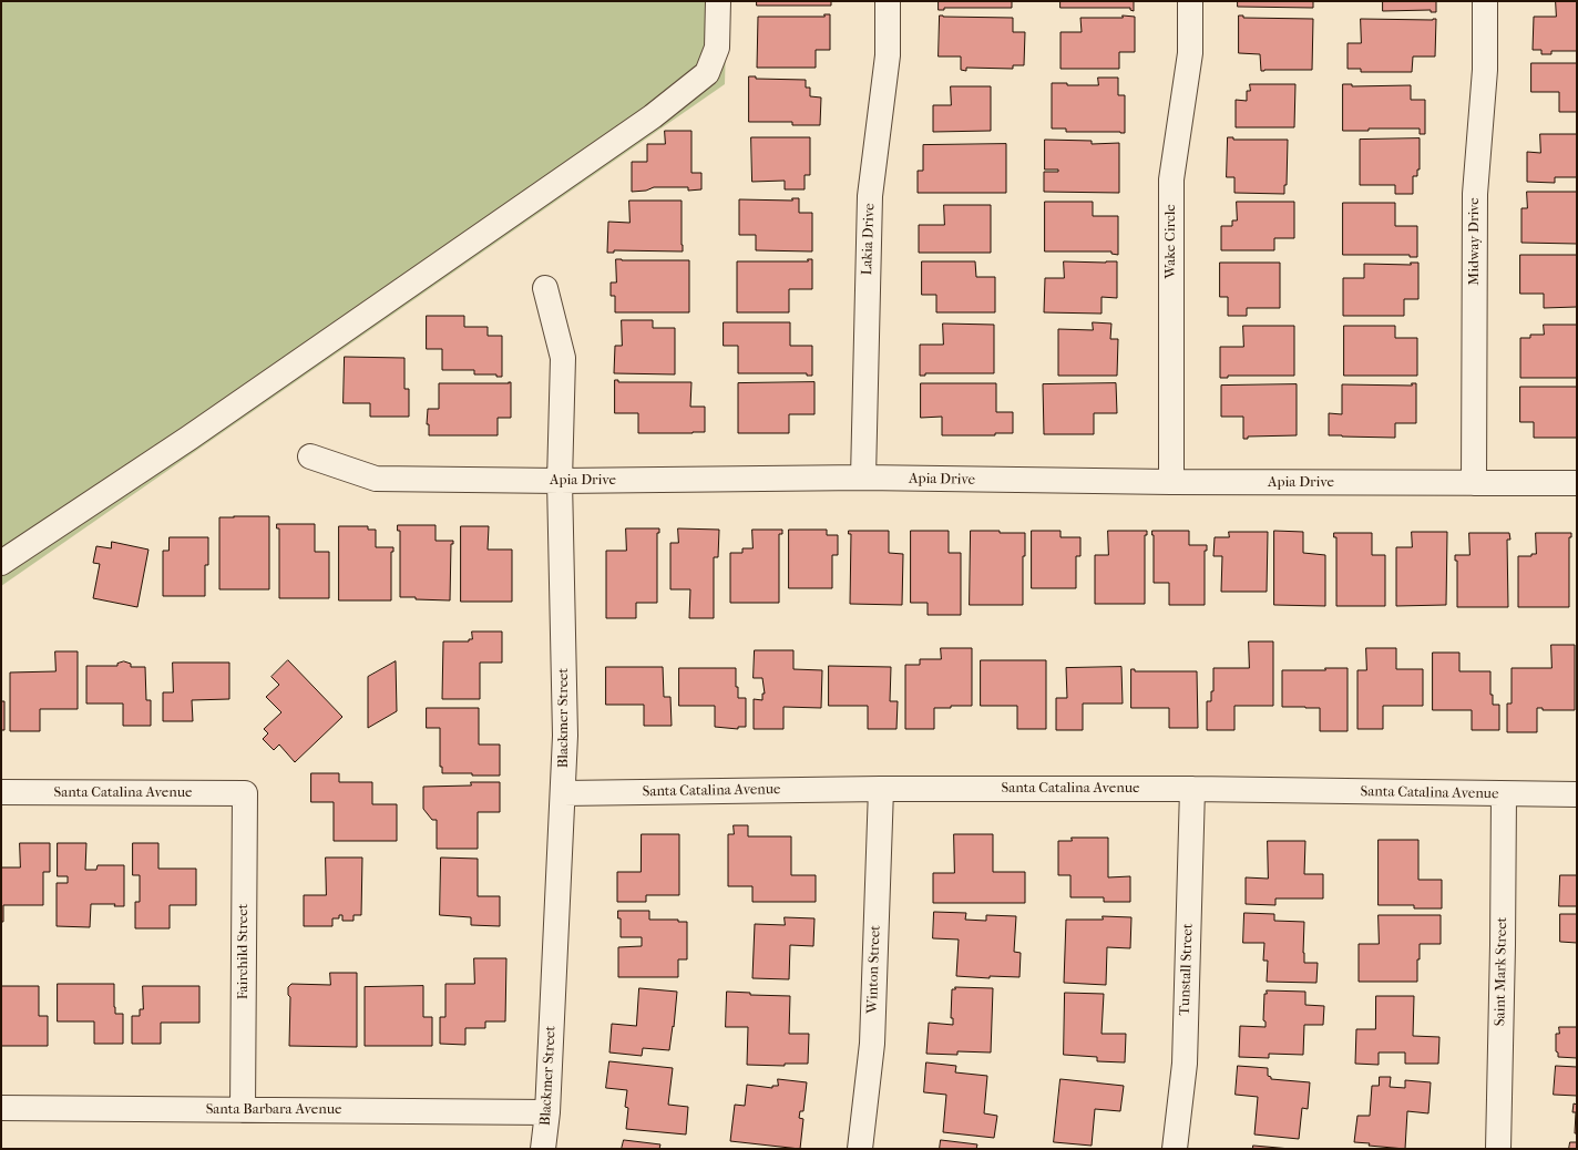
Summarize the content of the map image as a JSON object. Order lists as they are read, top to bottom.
{
  "streets": {
    "street": [
      "Lakia Drive",
      "Wake Circle",
      "Midway Drive",
      "Apia Drive",
      "Blackmer Street",
      "Santa Catalina Avenue",
      "Fairchild Street",
      "Winton Street",
      "Tunstall Street",
      "Saint Mark Street",
      "Santa Barbara Avenue"
    ]
  },
  "crossings": [
    ["Lakia Drive", "Apia Drive"],
    ["Wake Circle", "Apia Drive"],
    ["Midway Drive", "Apia Drive"],
    ["Apia Drive", "Blackmer Street"],
    ["Blackmer Street", "Santa Catalina Avenue"],
    ["Blackmer Street", "Santa Barbara Avenue"],
    ["Santa Catalina Avenue", "Fairchild Street"],
    ["Santa Catalina Avenue", "Winton Street"],
    ["Santa Catalina Avenue", "Tunstall Street"],
    ["Santa Catalina Avenue", "Saint Mark Street"],
    ["Fairchild Street", "Santa Barbara Avenue"]
  ]
}
